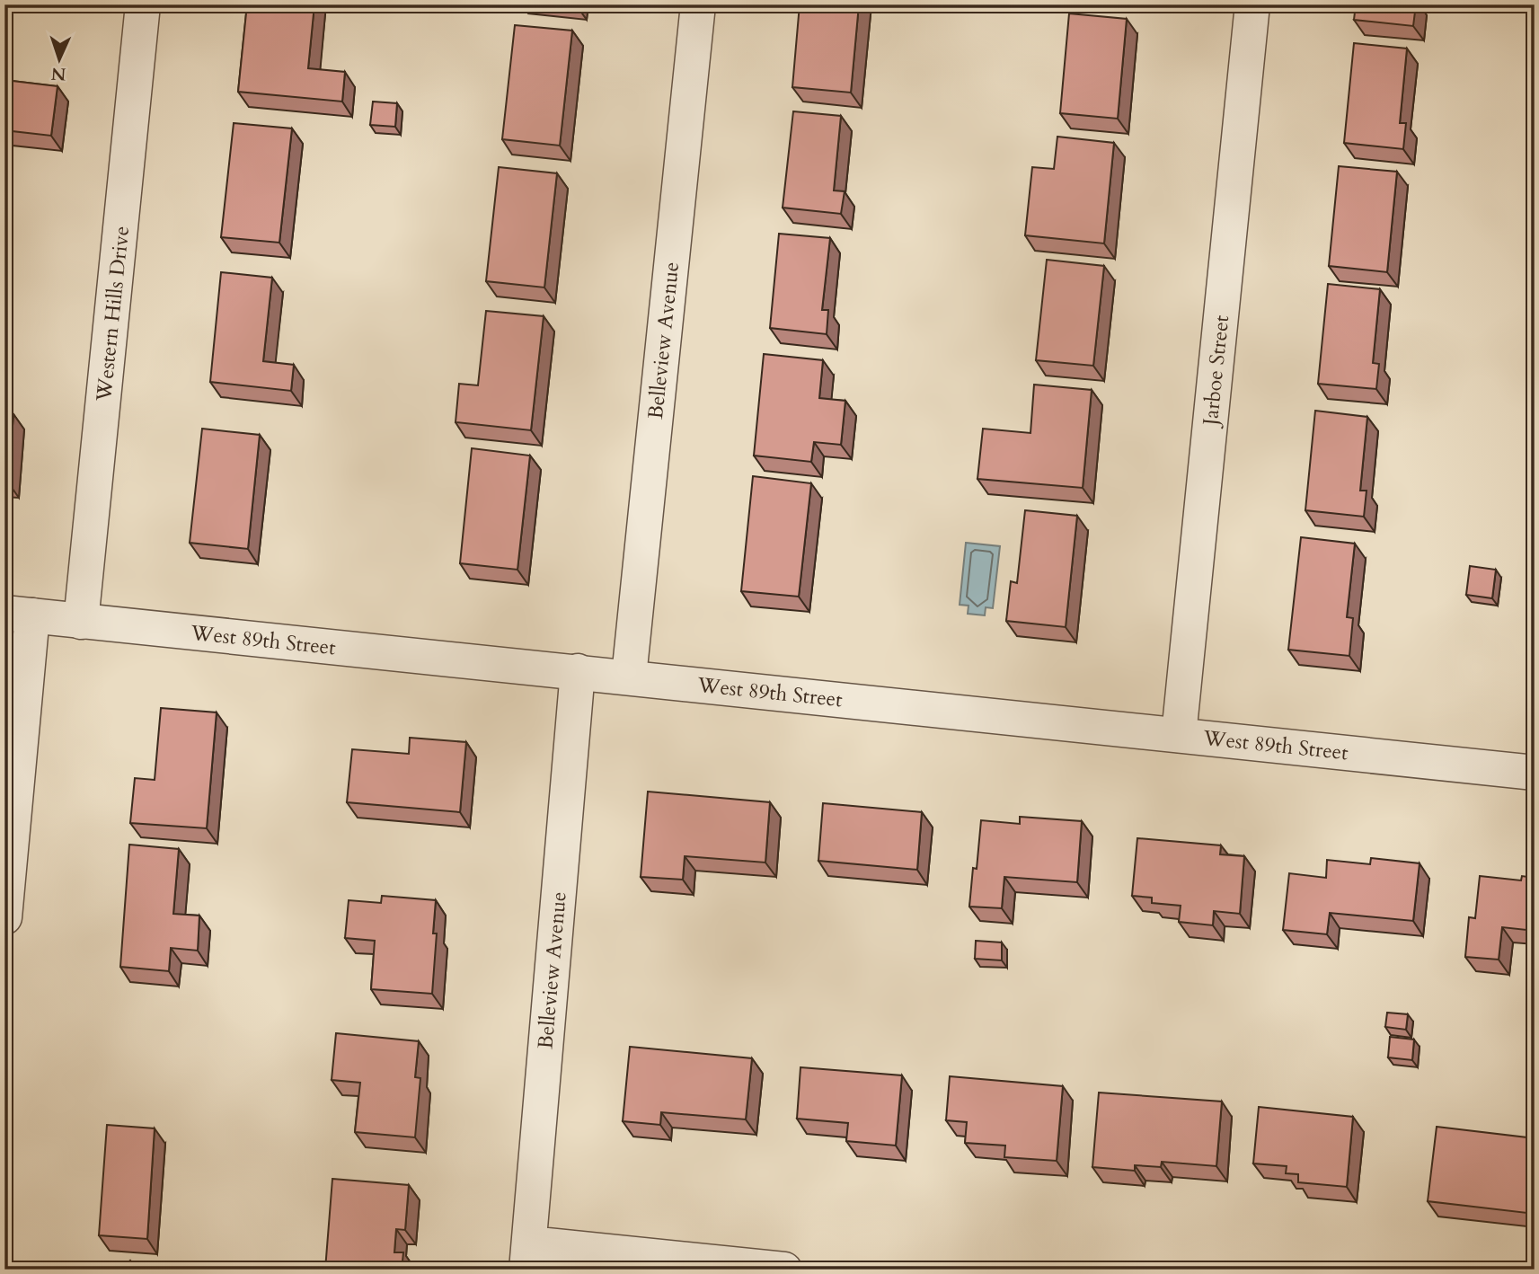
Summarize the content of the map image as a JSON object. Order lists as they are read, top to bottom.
{
  "streets": {
    "street": [
      "Western Hills Drive",
      "Belleview Avenue",
      "Jarboe Street",
      "West 89th Street"
    ]
  },
  "crossings": [
    ["Western Hills Drive", "West 89th Street"],
    ["Belleview Avenue", "West 89th Street"],
    ["Jarboe Street", "West 89th Street"]
  ],
  "north": "bottom"
}
